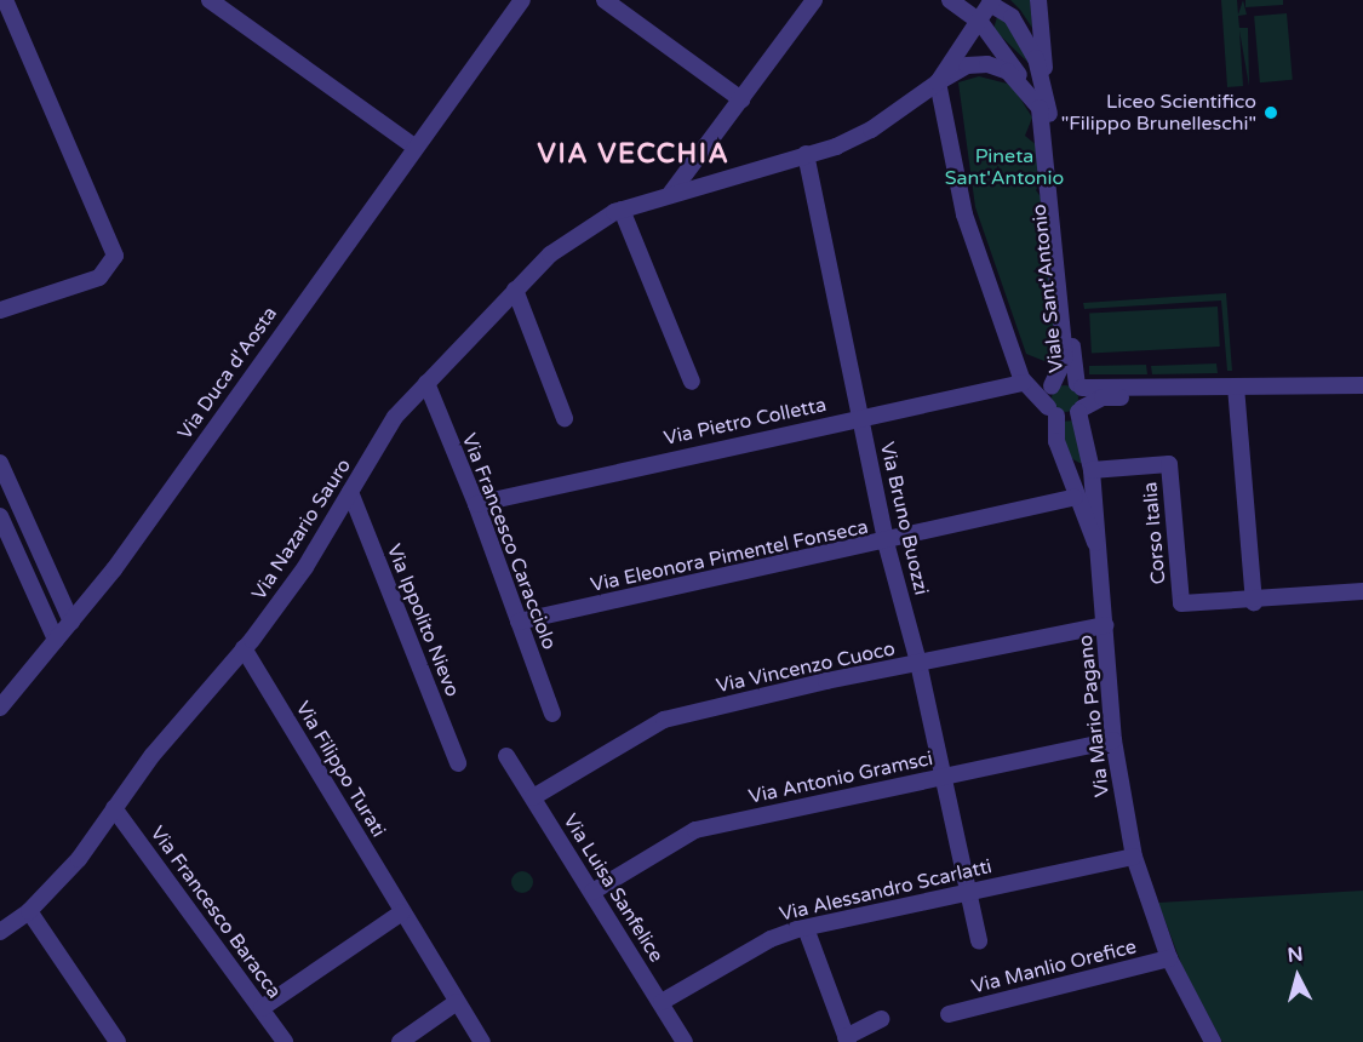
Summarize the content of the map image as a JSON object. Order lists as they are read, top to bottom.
{
  "streets": {
    "street": [
      "Viale Sant'Antonio",
      "Via Duca d'Aosta",
      "Via Pietro Colletta",
      "Via Bruno Buozzi",
      "Via Nazario Sauro",
      "Corso Italia",
      "Via Francesco Caracciolo",
      "Via Eleonora Pimentel Fonseca",
      "Via Ippolito Nievo",
      "Via Vincenzo Cuoco",
      "Via Mario Pagano",
      "Via Filippo Turati",
      "Via Antonio Gramsci",
      "Via Luisa Sanfelice",
      "Via Alessandro Scarlatti",
      "Via Francesco Baracca",
      "Via Manlio Orefice"
    ]
  },
  "crossings": [
    ["Viale Sant'Antonio", "Via Mario Pagano"],
    ["Via Pietro Colletta", "Via Bruno Buozzi"],
    ["Via Pietro Colletta", "Via Francesco Caracciolo"],
    ["Via Bruno Buozzi", "Via Nazario Sauro"],
    ["Via Bruno Buozzi", "Via Eleonora Pimentel Fonseca"],
    ["Via Bruno Buozzi", "Via Vincenzo Cuoco"],
    ["Via Bruno Buozzi", "Via Antonio Gramsci"],
    ["Via Bruno Buozzi", "Via Alessandro Scarlatti"],
    ["Via Nazario Sauro", "Via Francesco Caracciolo"],
    ["Via Nazario Sauro", "Via Ippolito Nievo"],
    ["Via Nazario Sauro", "Via Filippo Turati"],
    ["Via Nazario Sauro", "Via Francesco Baracca"],
    ["Corso Italia", "Via Mario Pagano"],
    ["Via Francesco Caracciolo", "Via Eleonora Pimentel Fonseca"],
    ["Via Eleonora Pimentel Fonseca", "Via Mario Pagano"],
    ["Via Vincenzo Cuoco", "Via Mario Pagano"],
    ["Via Vincenzo Cuoco", "Via Luisa Sanfelice"],
    ["Via Mario Pagano", "Via Antonio Gramsci"],
    ["Via Mario Pagano", "Via Alessandro Scarlatti"],
    ["Via Mario Pagano", "Via Manlio Orefice"],
    ["Via Antonio Gramsci", "Via Luisa Sanfelice"],
    ["Via Luisa Sanfelice", "Via Alessandro Scarlatti"]
  ],
  "districts": ["VIA VECCHIA"],
  "parks": ["Pineta Sant'Antonio"],
  "places": ["Liceo Scientifico \"Filippo Brunelleschi\""],
  "north": "top"
}
